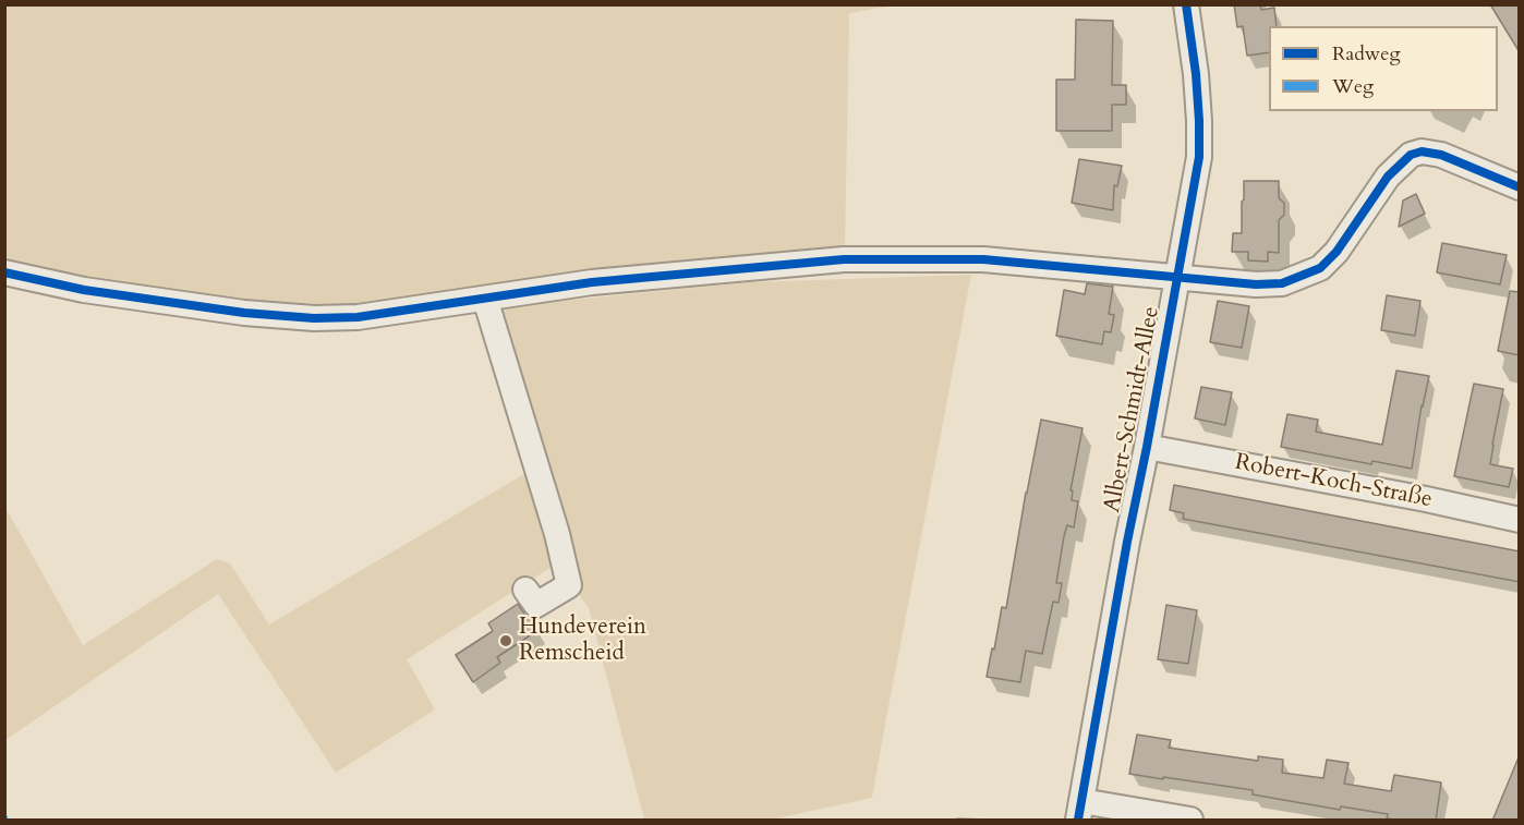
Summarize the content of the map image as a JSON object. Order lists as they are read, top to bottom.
{
  "streets": {
    "street": ["Albert-Schmidt-Allee", "Robert-Koch-Straße"]
  },
  "crossings": [
    ["Albert-Schmidt-Allee", "Robert-Koch-Straße"]
  ],
  "places": ["Hundeverein Remscheid"],
  "legend": ["Radweg", "Weg"]
}
